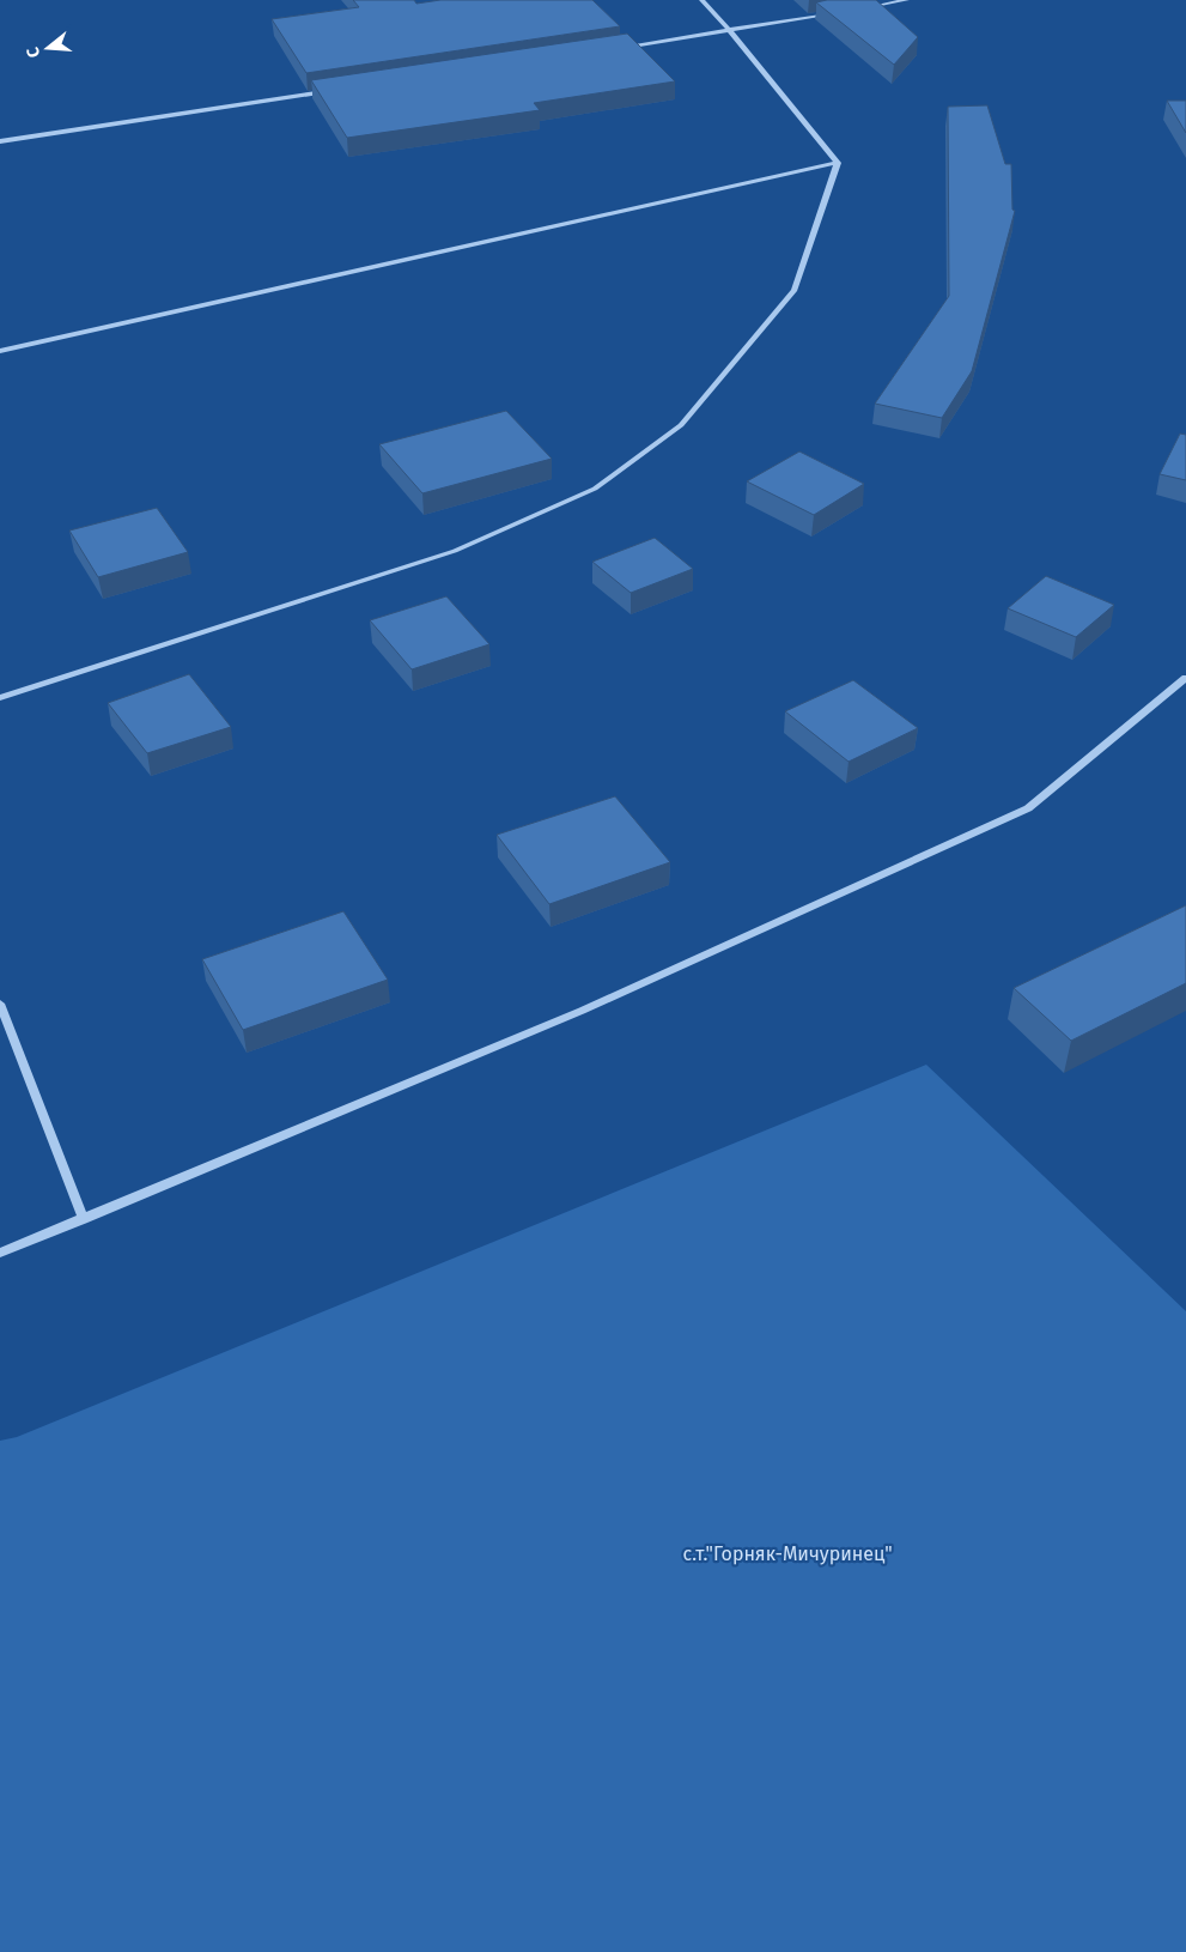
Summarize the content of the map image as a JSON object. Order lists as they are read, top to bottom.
{
  "parks": ["с.т.\"Горняк-Мичуринец\""],
  "north": "left"
}
